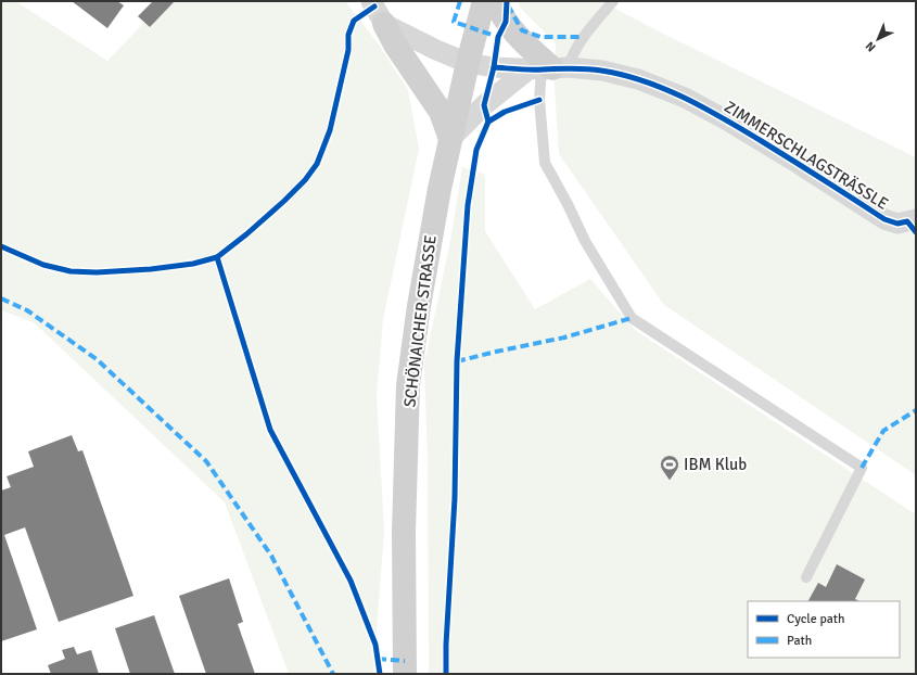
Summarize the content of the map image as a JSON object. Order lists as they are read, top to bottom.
{
  "streets": {
    "main road": ["SCHÖNAICHER STRASSE"],
    "street": ["ZIMMERSCHLAGSTRÄSSLE"]
  },
  "crossings": [
    ["ZIMMERSCHLAGSTRÄSSLE", "SCHÖNAICHER STRASSE"]
  ],
  "places": {
    "sports": ["IBM Klub"]
  },
  "legend": ["Cycle path", "Path"],
  "north": "bottom left"
}
